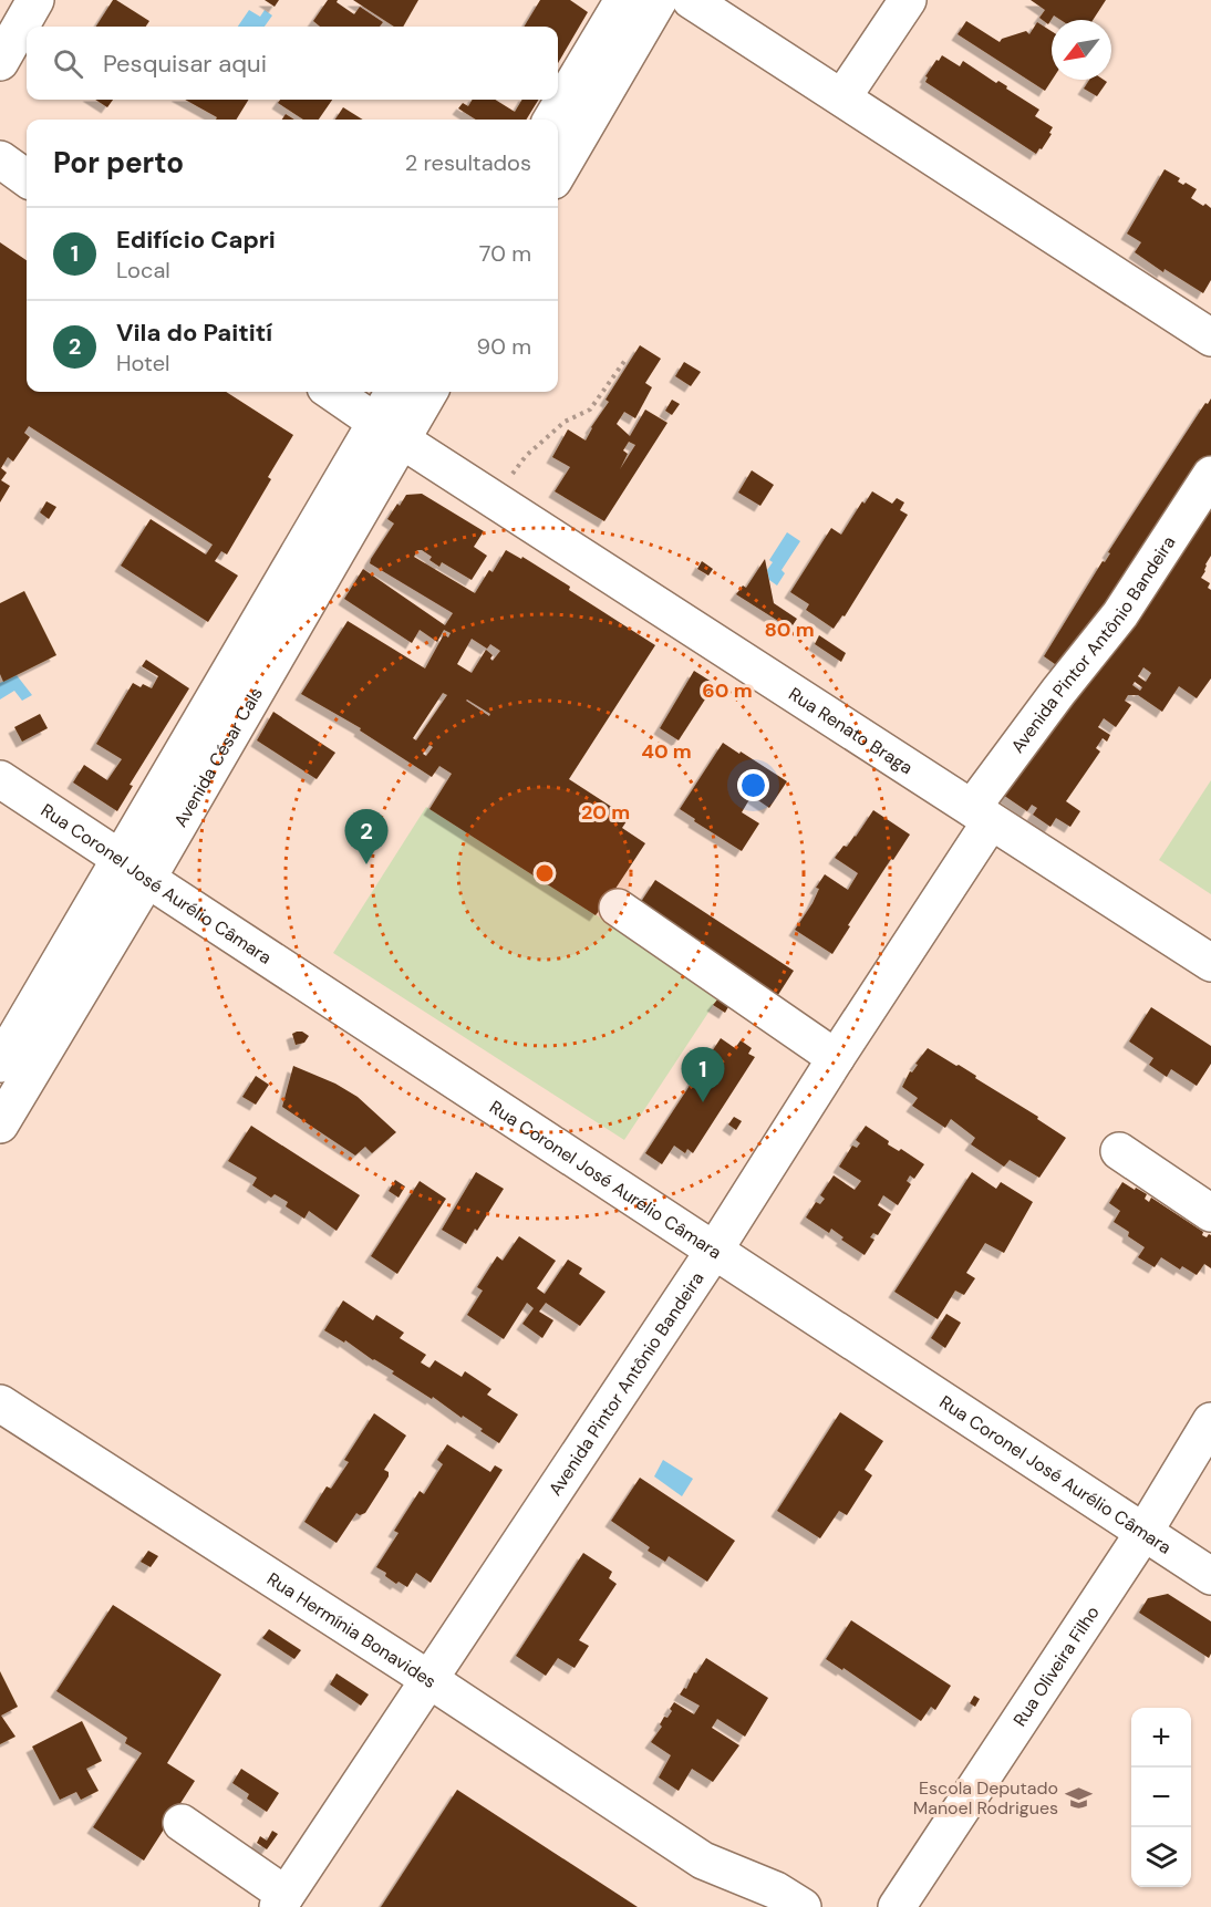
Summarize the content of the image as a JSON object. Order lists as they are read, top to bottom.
{
  "streets": {
    "street": [
      "Avenida Pintor Antônio Bandeira",
      "Rua Renato Braga",
      "Avenida César Cals",
      "Rua Coronel José Aurélio Câmara",
      "Rua Hermínia Bonavides",
      "Rua Oliveira Filho"
    ]
  },
  "crossings": [
    ["Avenida Pintor Antônio Bandeira", "Rua Renato Braga"],
    ["Avenida Pintor Antônio Bandeira", "Rua Coronel José Aurélio Câmara"],
    ["Avenida Pintor Antônio Bandeira", "Rua Hermínia Bonavides"],
    ["Rua Renato Braga", "Avenida César Cals"],
    ["Avenida César Cals", "Rua Coronel José Aurélio Câmara"],
    ["Rua Coronel José Aurélio Câmara", "Rua Oliveira Filho"]
  ],
  "places": {
    "school or university": ["Escola Deputado Manoel Rodrigues"]
  },
  "north": "bottom left",
  "page": {
    "search": "Pesquisar aqui",
    "heading": ["Por perto", "2 resultados"],
    "list": [
      {
        "mark": "1",
        "name": "Edifício Capri",
        "note": "Local",
        "value": "70 m"
      },
      {
        "mark": "2",
        "name": "Vila do Paitití",
        "note": "Hotel",
        "value": "90 m"
      }
    ],
    "pins": ["2", "1"],
    "map_buttons": ["+", "−"]
  },
  "rings": [
    "80 m",
    "60 m",
    "40 m",
    "20 m"
  ]
}
